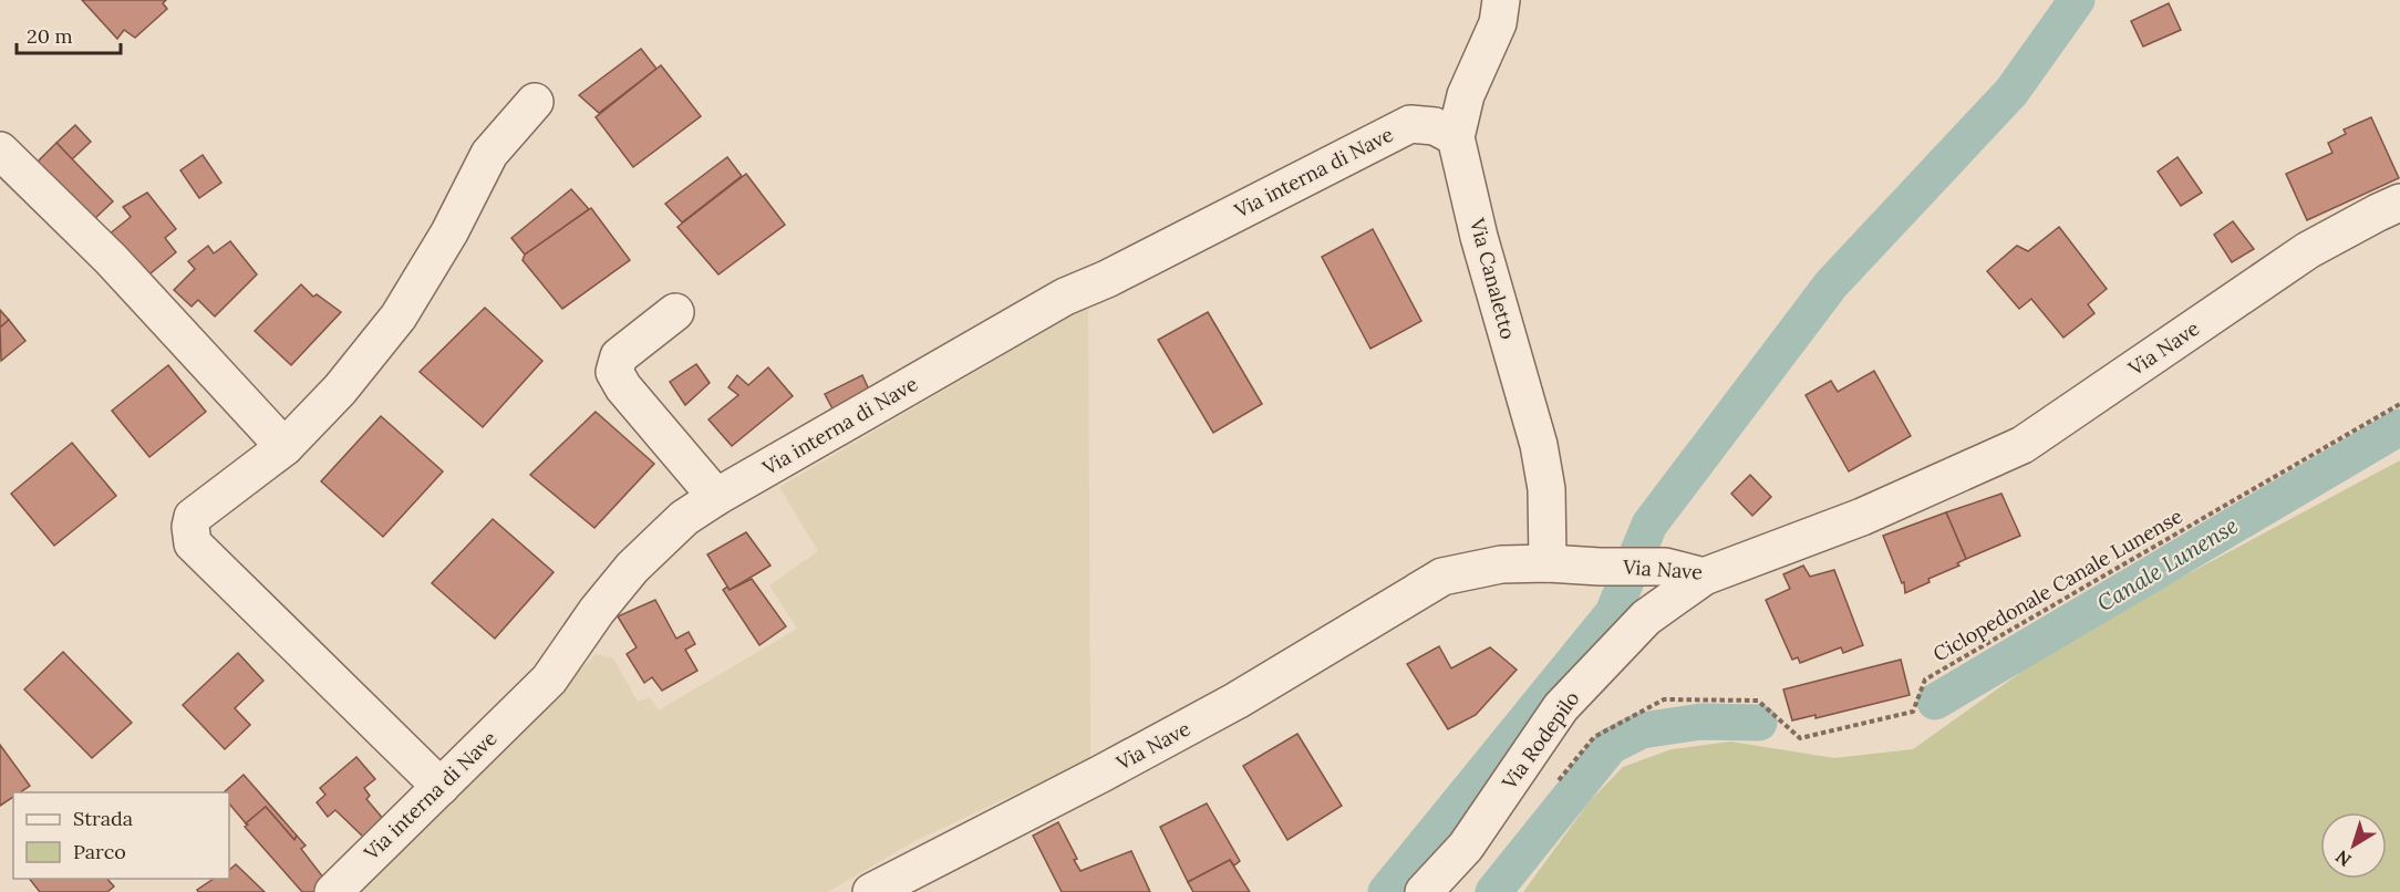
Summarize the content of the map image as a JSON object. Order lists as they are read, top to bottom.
{
  "streets": {
    "street": [
      "Via interna di Nave",
      "Via Canaletto",
      "Via Nave",
      "Via Rodepilo"
    ],
    "path": ["Ciclopedonale Canale Lunense"]
  },
  "crossings": [
    ["Via interna di Nave", "Via Canaletto"],
    ["Via Canaletto", "Via Nave"],
    ["Via Nave", "Via Rodepilo"]
  ],
  "water": ["Canale Lunense"],
  "legend": ["Strada", "Parco"],
  "scale_bar": "20 m",
  "north": "bottom left"
}
